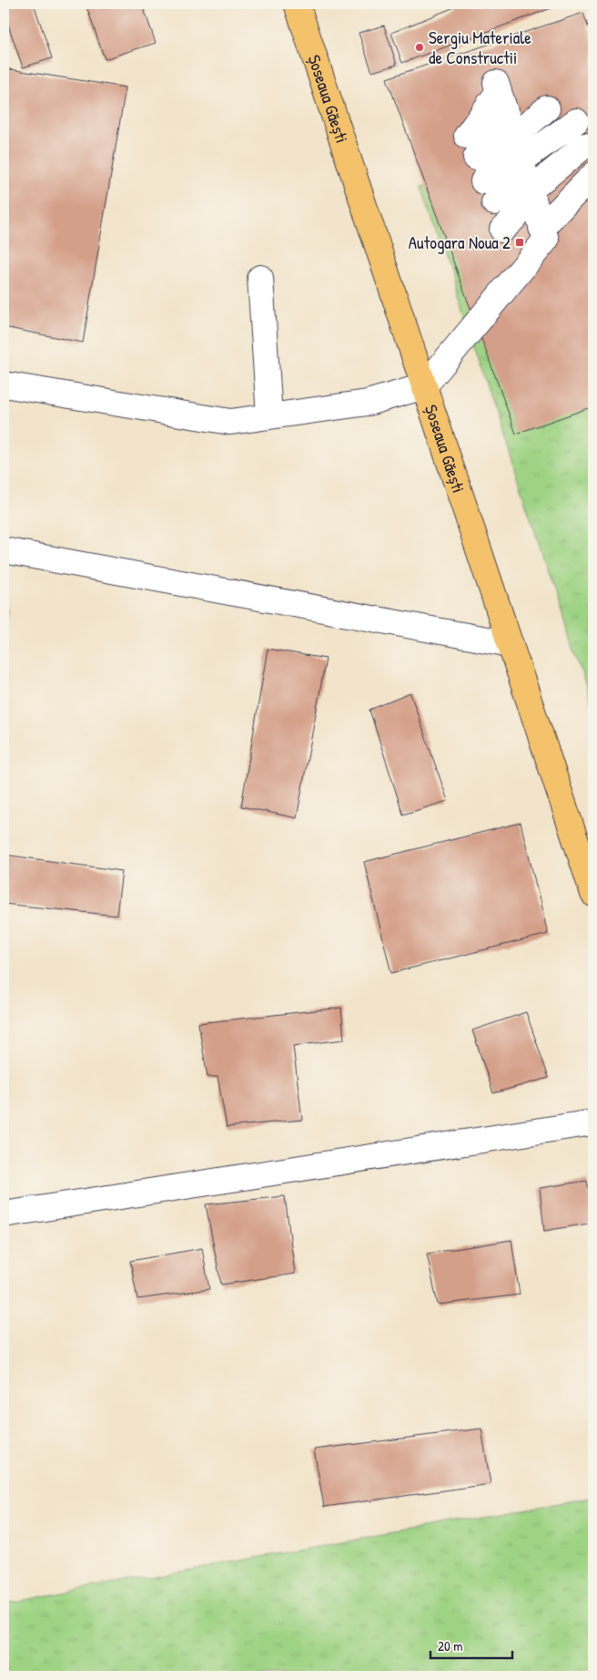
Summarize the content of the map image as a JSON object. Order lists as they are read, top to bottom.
{
  "streets": {
    "main road": ["Șoseaua Găești"]
  },
  "places": {
    "other": ["Sergiu Materiale de Constructii"],
    "transit": ["Autogara Noua 2"]
  },
  "scale_bar": "20 m"
}
